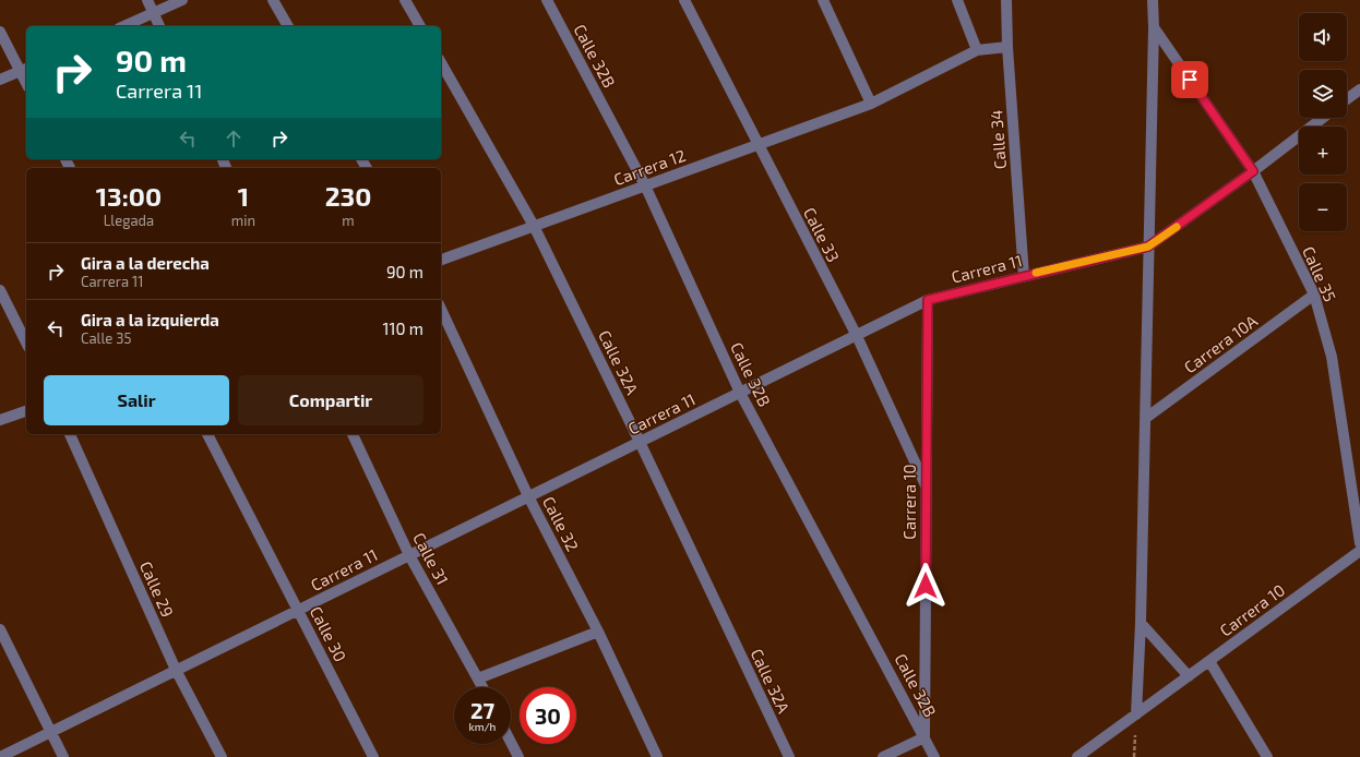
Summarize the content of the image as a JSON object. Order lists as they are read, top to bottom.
{
  "streets": {
    "street": [
      "Calle 32B",
      "Calle 34",
      "Carrera 12",
      "Calle 33",
      "Carrera 11",
      "Calle 35",
      "Carrera 10A",
      "Calle 32A",
      "Carrera 10",
      "Calle 32",
      "Calle 31",
      "Calle 29",
      "Calle 30"
    ]
  },
  "crossings": [
    ["Calle 32B", "Carrera 12"],
    ["Calle 32B", "Carrera 11"],
    ["Calle 32B", "Carrera 10"],
    ["Calle 34", "Carrera 11"],
    ["Carrera 12", "Calle 33"],
    ["Carrera 12", "Calle 32A"],
    ["Calle 33", "Carrera 11"],
    ["Calle 33", "Carrera 10"],
    ["Carrera 11", "Calle 35"],
    ["Carrera 11", "Calle 32A"],
    ["Carrera 11", "Carrera 10"],
    ["Carrera 11", "Calle 32"],
    ["Carrera 11", "Calle 31"],
    ["Carrera 11", "Calle 29"],
    ["Carrera 11", "Calle 30"],
    ["Calle 35", "Carrera 10A"]
  ],
  "page": {
    "map_buttons": ["+", "−"],
    "turn": ["90 m", "Carrera 11"],
    "eta": [
      "13:00",
      "Llegada",
      "1",
      "min",
      "230",
      "m"
    ],
    "list": [
      {
        "name": "Gira a la derecha",
        "note": "Carrera 11",
        "value": "90 m"
      },
      {
        "name": "Gira a la izquierda",
        "note": "Calle 35",
        "value": "110 m"
      }
    ],
    "buttons": ["Salir", "Compartir"],
    "speed": "27 km/h",
    "limit": "30"
  }
}
